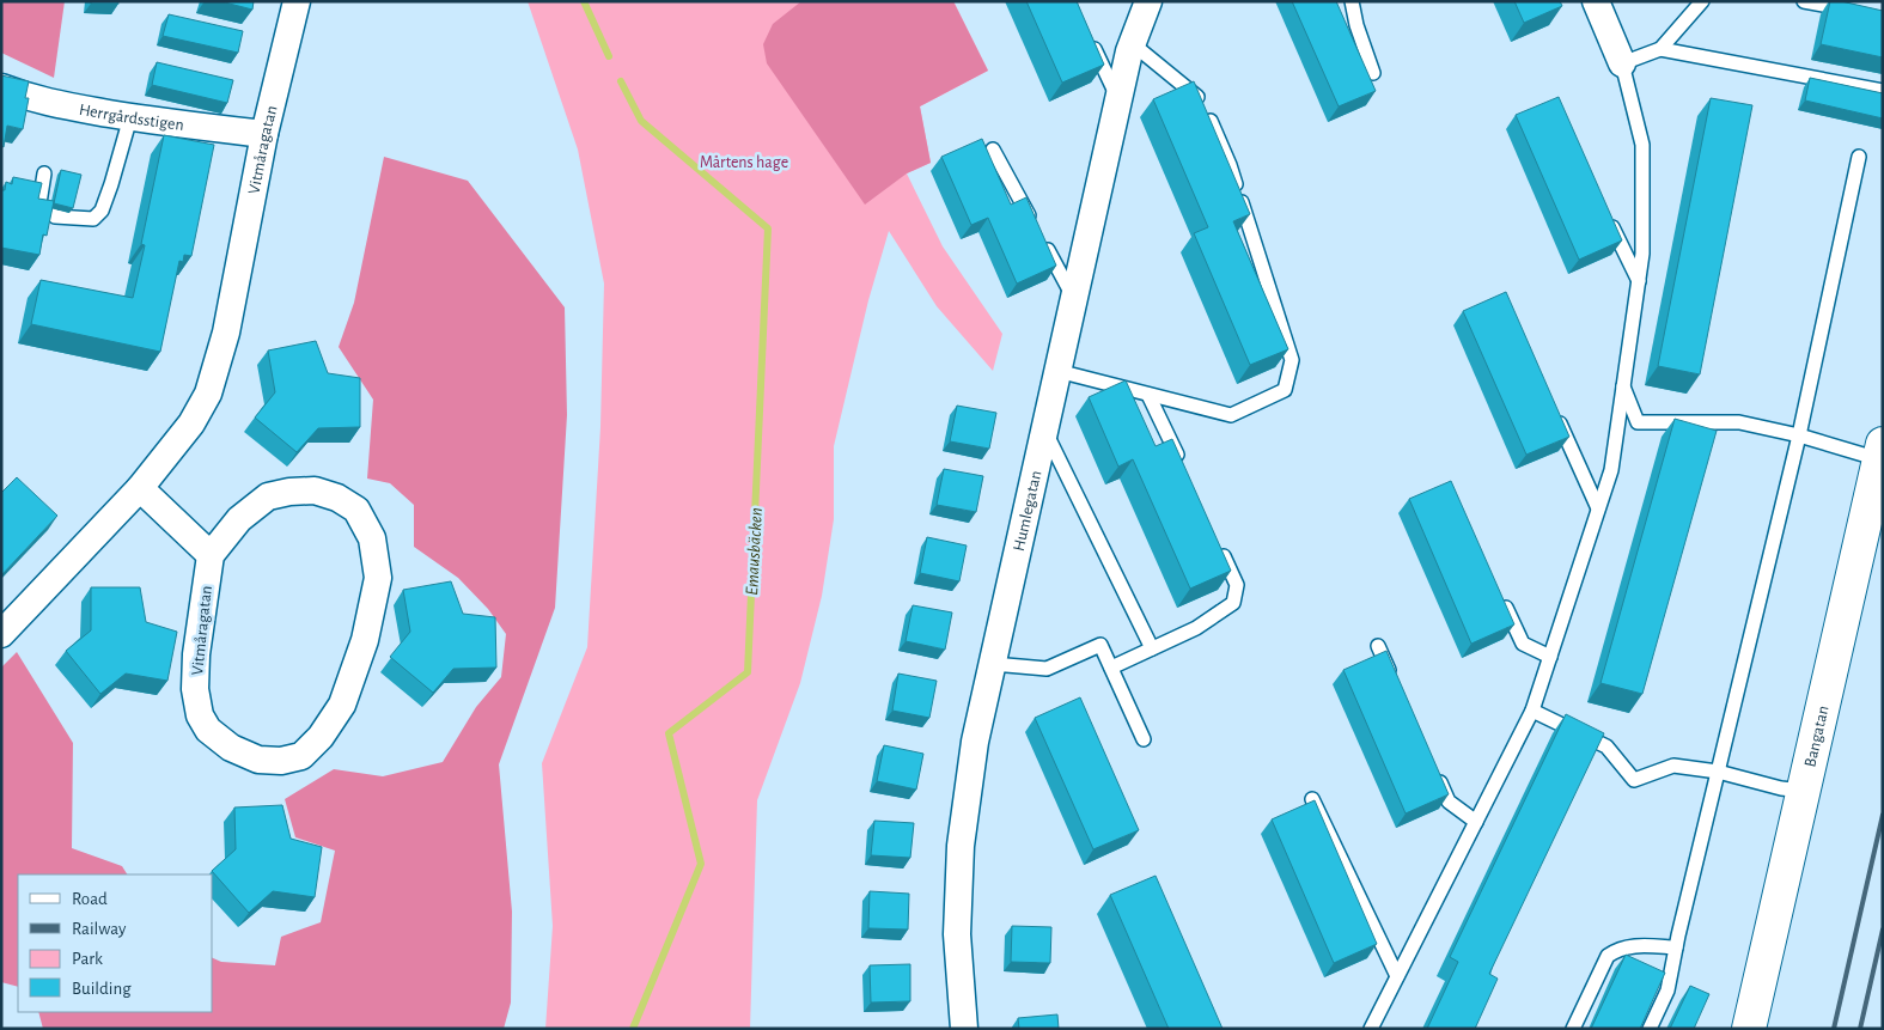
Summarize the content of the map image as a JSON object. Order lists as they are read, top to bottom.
{
  "streets": {
    "street": [
      "Herrgårdsstigen",
      "Vitmåragatan",
      "Humlegatan",
      "Bangatan"
    ]
  },
  "crossings": [
    ["Herrgårdsstigen", "Vitmåragatan"]
  ],
  "water": ["Emausbäcken"],
  "parks": ["Mårtens hage"],
  "legend": [
    "Road",
    "Railway",
    "Park",
    "Building"
  ]
}
